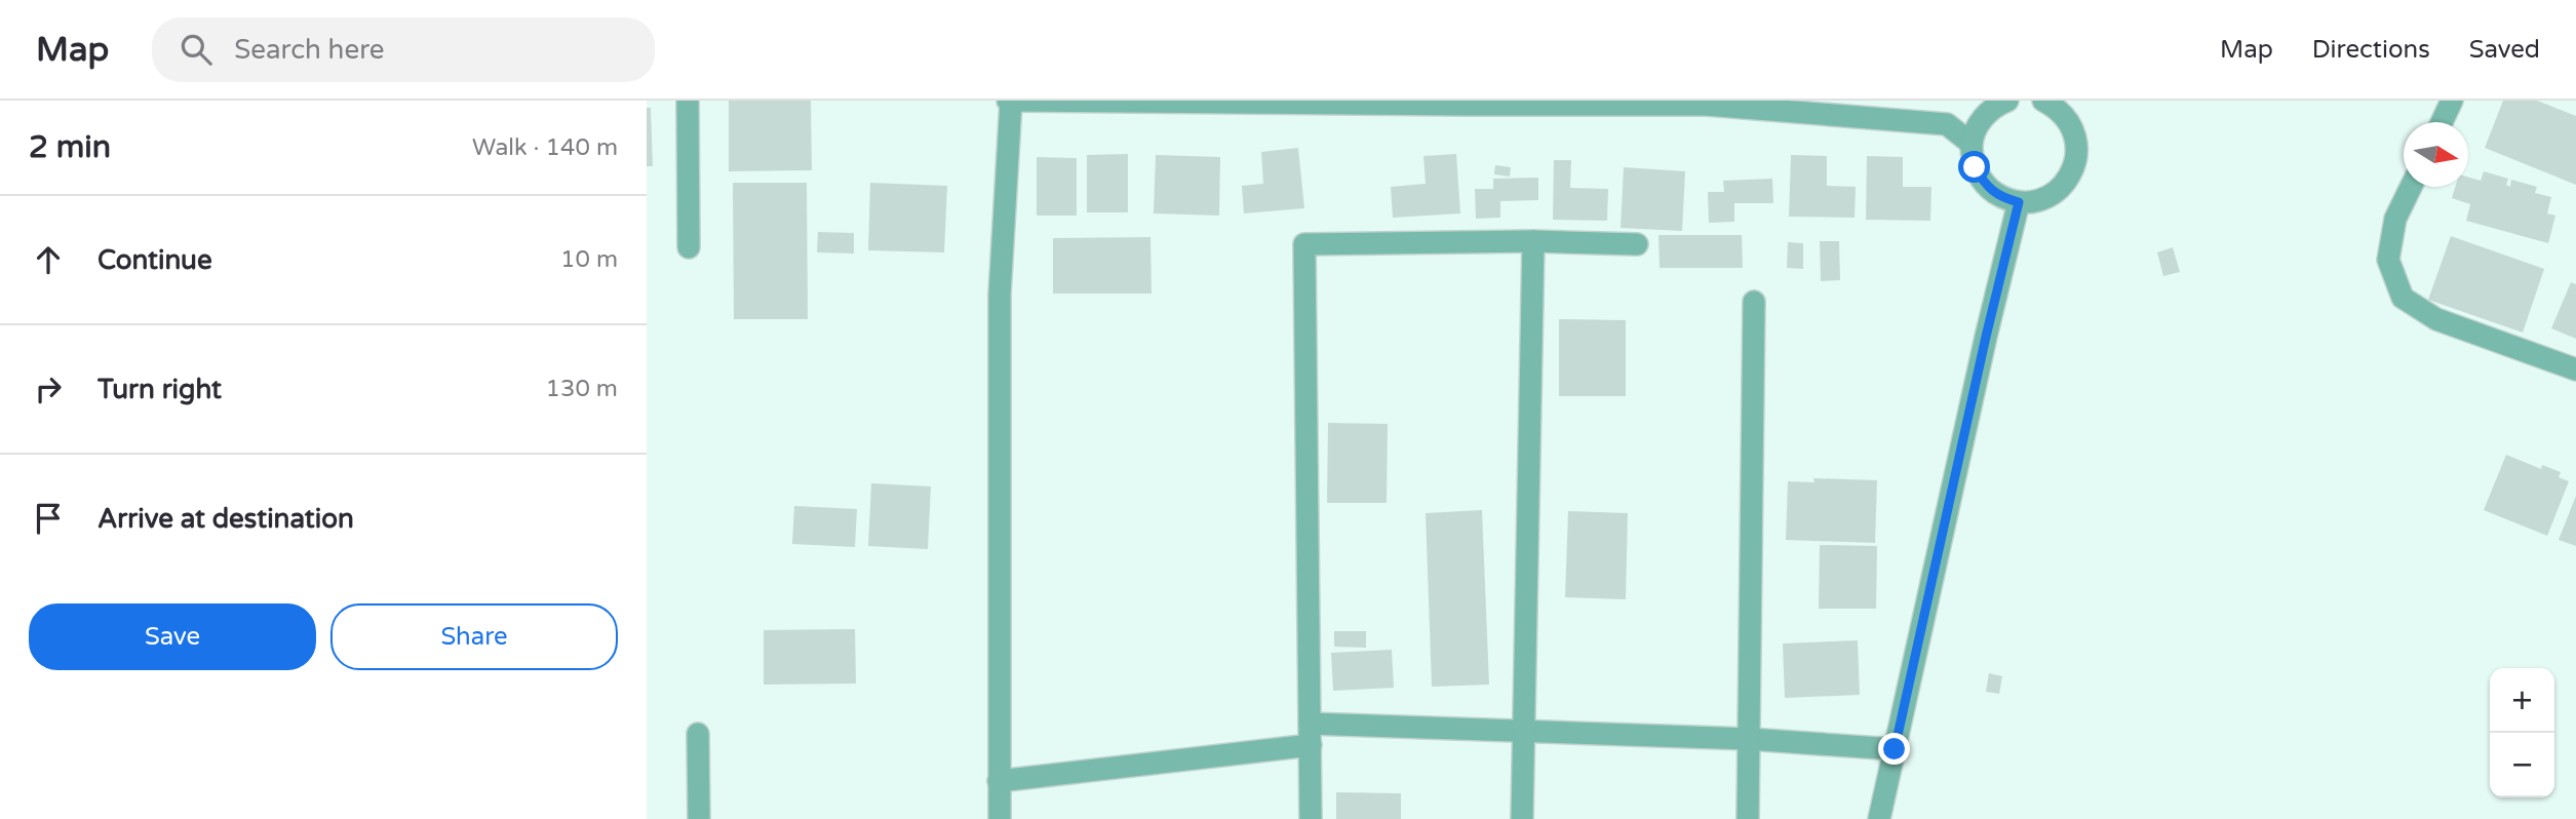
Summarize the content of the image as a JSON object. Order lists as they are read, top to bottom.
{
  "north": "right",
  "page": {
    "header": "Map",
    "search": "Search here",
    "nav": ["Map", "Directions", "Saved"],
    "heading": ["2 min", "Walk · 140 m"],
    "list": [
      ["Continue", "10 m"],
      ["Turn right", "130 m"],
      "Arrive at destination"
    ],
    "buttons": ["Save", "Share"],
    "map_buttons": ["+", "−"]
  }
}
